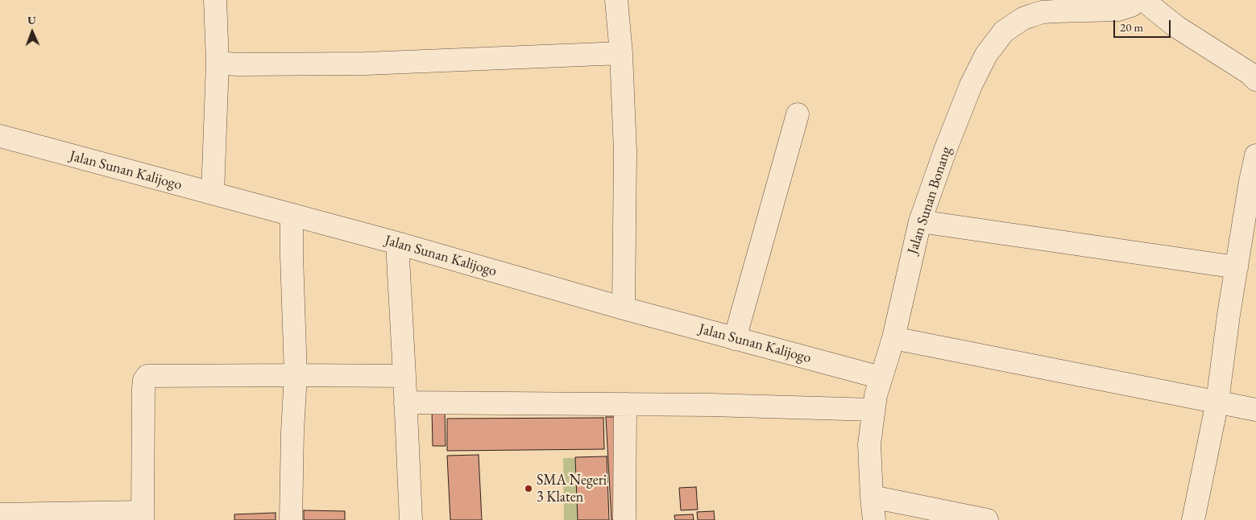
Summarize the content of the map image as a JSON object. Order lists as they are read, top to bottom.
{
  "streets": {
    "street": ["Jalan Sunan Kalijogo", "Jalan Sunan Bonang"]
  },
  "crossings": [
    ["Jalan Sunan Kalijogo", "Jalan Sunan Bonang"]
  ],
  "places": ["SMA Negeri 3 Klaten"],
  "scale_bar": "20 m",
  "north": "top"
}
